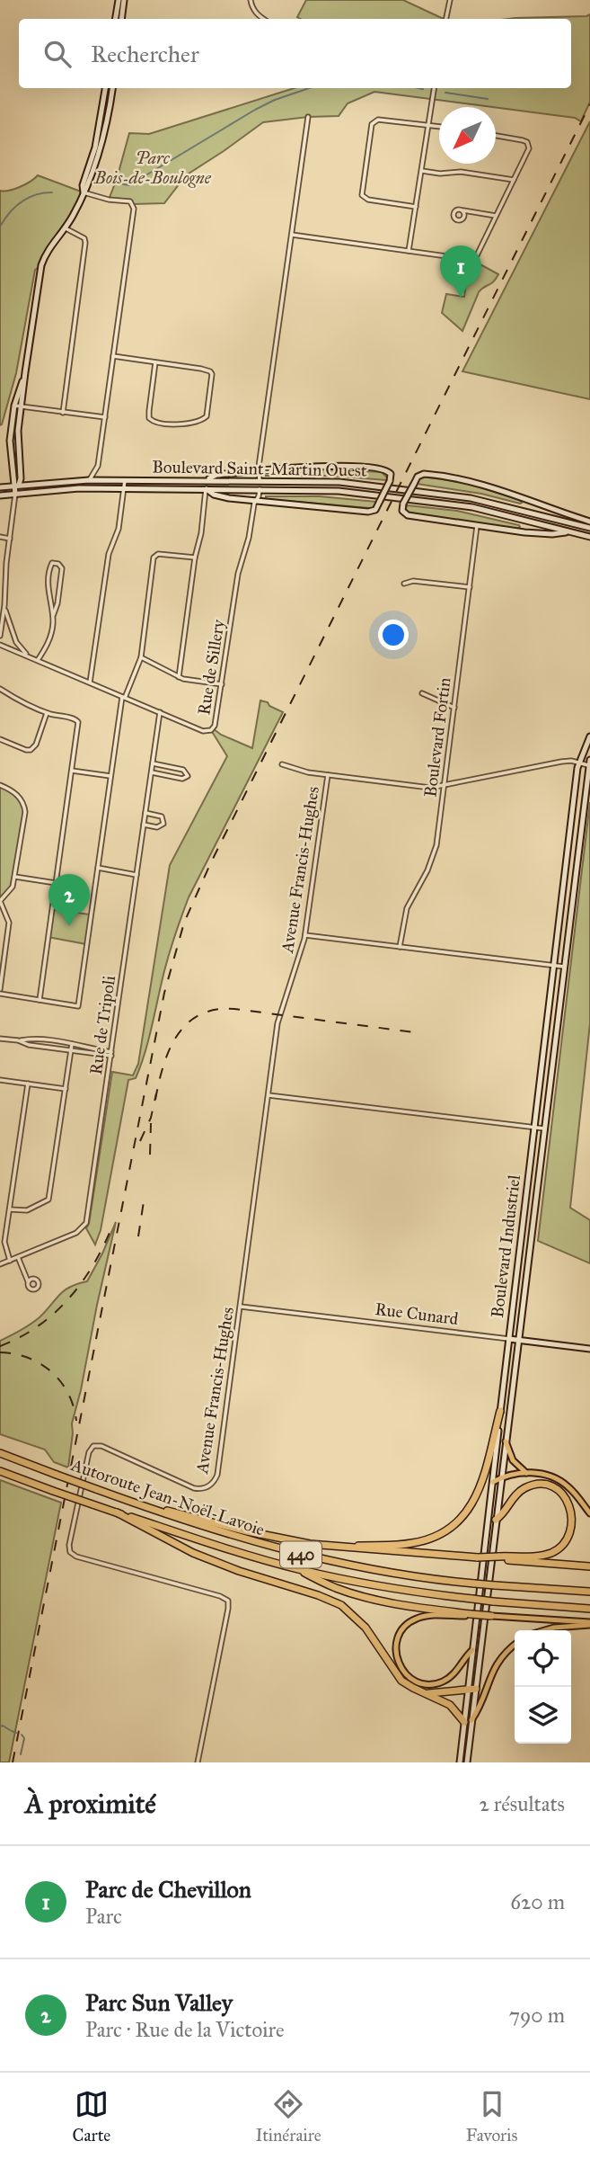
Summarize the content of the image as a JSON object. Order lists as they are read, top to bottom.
{
  "streets": {
    "highway": ["Autoroute Jean-Noël-Lavoie", "440"],
    "street": [
      "Boulevard Saint-Martin Ouest",
      "Rue de Sillery",
      "Boulevard Fortin",
      "Avenue Francis-Hughes",
      "Rue de Tripoli",
      "Boulevard Industriel",
      "Rue Cunard"
    ]
  },
  "crossings": [
    ["Boulevard Saint-Martin Ouest", "Rue de Sillery"],
    ["Rue de Sillery", "Rue de Tripoli"],
    ["Avenue Francis-Hughes", "Rue Cunard"],
    ["Boulevard Industriel", "Rue Cunard"]
  ],
  "parks": ["Parc Bois-de-Boulogne"],
  "north": "bottom left",
  "page": {
    "search": "Rechercher",
    "pins": ["1", "2"],
    "heading": ["À proximité", "2 résultats"],
    "list": [
      {
        "mark": "1",
        "name": "Parc de Chevillon",
        "note": "Parc",
        "value": "620 m"
      },
      {
        "mark": "2",
        "name": "Parc Sun Valley",
        "note": "Parc · Rue de la Victoire",
        "value": "790 m"
      }
    ],
    "nav": ["Carte", "Itinéraire", "Favoris"]
  }
}
